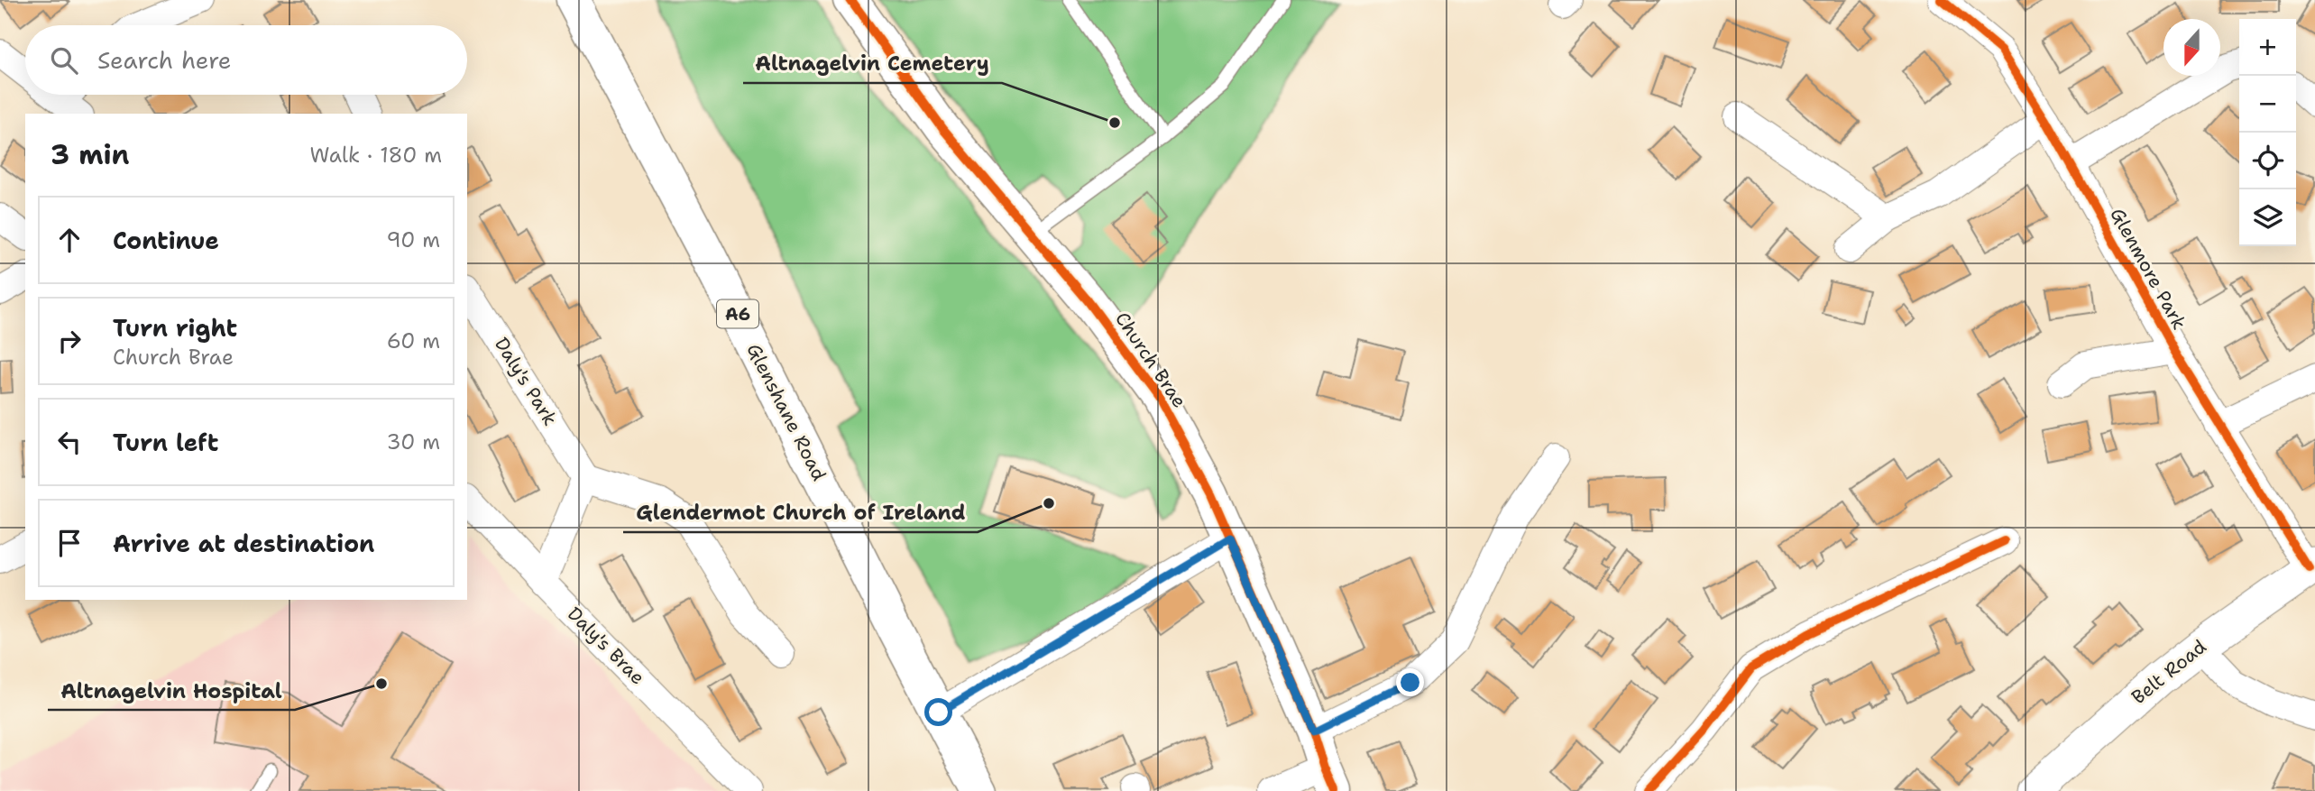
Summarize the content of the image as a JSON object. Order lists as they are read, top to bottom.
{
  "streets": {
    "main road": ["A6", "Church Brae", "Glenshane Road"],
    "street": [
      "Glenmore Park",
      "Daly's Park",
      "Daly's Brae",
      "Belt Road"
    ]
  },
  "crossings": [
    ["Glenmore Park", "Belt Road"]
  ],
  "places": ["Altnagelvin Cemetery", "Glendermot Church of Ireland", "Altnagelvin Hospital"],
  "north": "bottom",
  "page": {
    "map_buttons": ["+", "−"],
    "search": "Search here",
    "heading": ["3 min", "Walk · 180 m"],
    "list": [
      ["Continue", "90 m"],
      ["Turn right", "Church Brae", "60 m"],
      ["Turn left", "30 m"],
      "Arrive at destination"
    ]
  }
}
